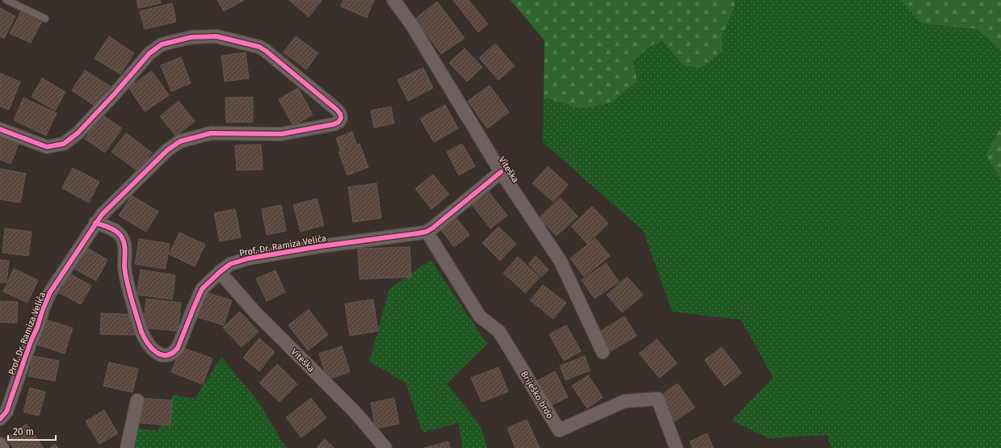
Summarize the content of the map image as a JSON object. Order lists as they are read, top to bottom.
{
  "streets": {
    "street": ["Viteška", "Prof. Dr. Ramiza Velića", "Briješko brdo"]
  },
  "crossings": [
    ["Viteška", "Prof. Dr. Ramiza Velića"],
    ["Prof. Dr. Ramiza Velića", "Briješko brdo"]
  ],
  "scale_bar": "20 m"
}
